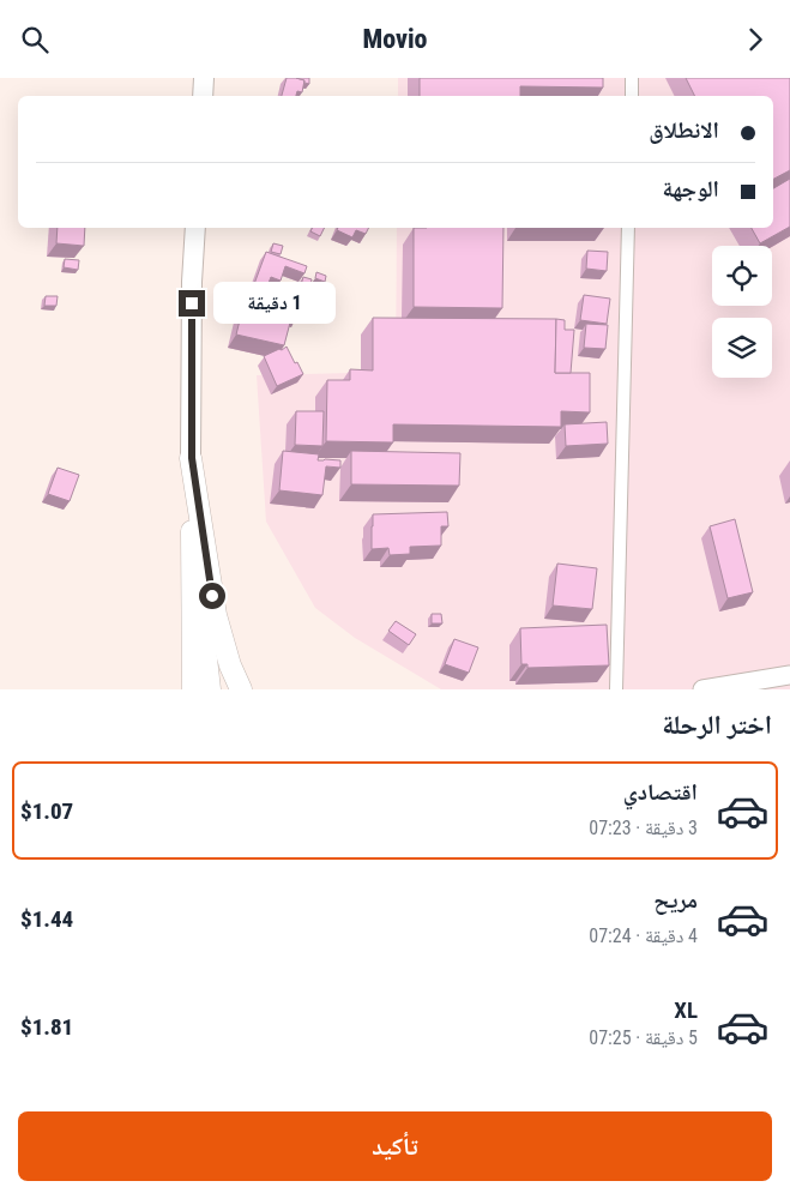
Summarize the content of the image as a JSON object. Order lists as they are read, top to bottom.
{
  "page": {
    "header": "Movio",
    "banner": ["الانطلاق", "الوجهة"],
    "bubble": "1 دقيقة",
    "heading": "اختر الرحلة",
    "list": [
      {
        "name": "اقتصادي",
        "note": "3 دقيقة · 07:23",
        "value": "$1.07"
      },
      {
        "name": "مريح",
        "note": "4 دقيقة · 07:24",
        "value": "$1.44"
      },
      {
        "name": "XL",
        "note": "5 دقيقة · 07:25",
        "value": "$1.81"
      }
    ],
    "buttons": "تأكيد"
  }
}
